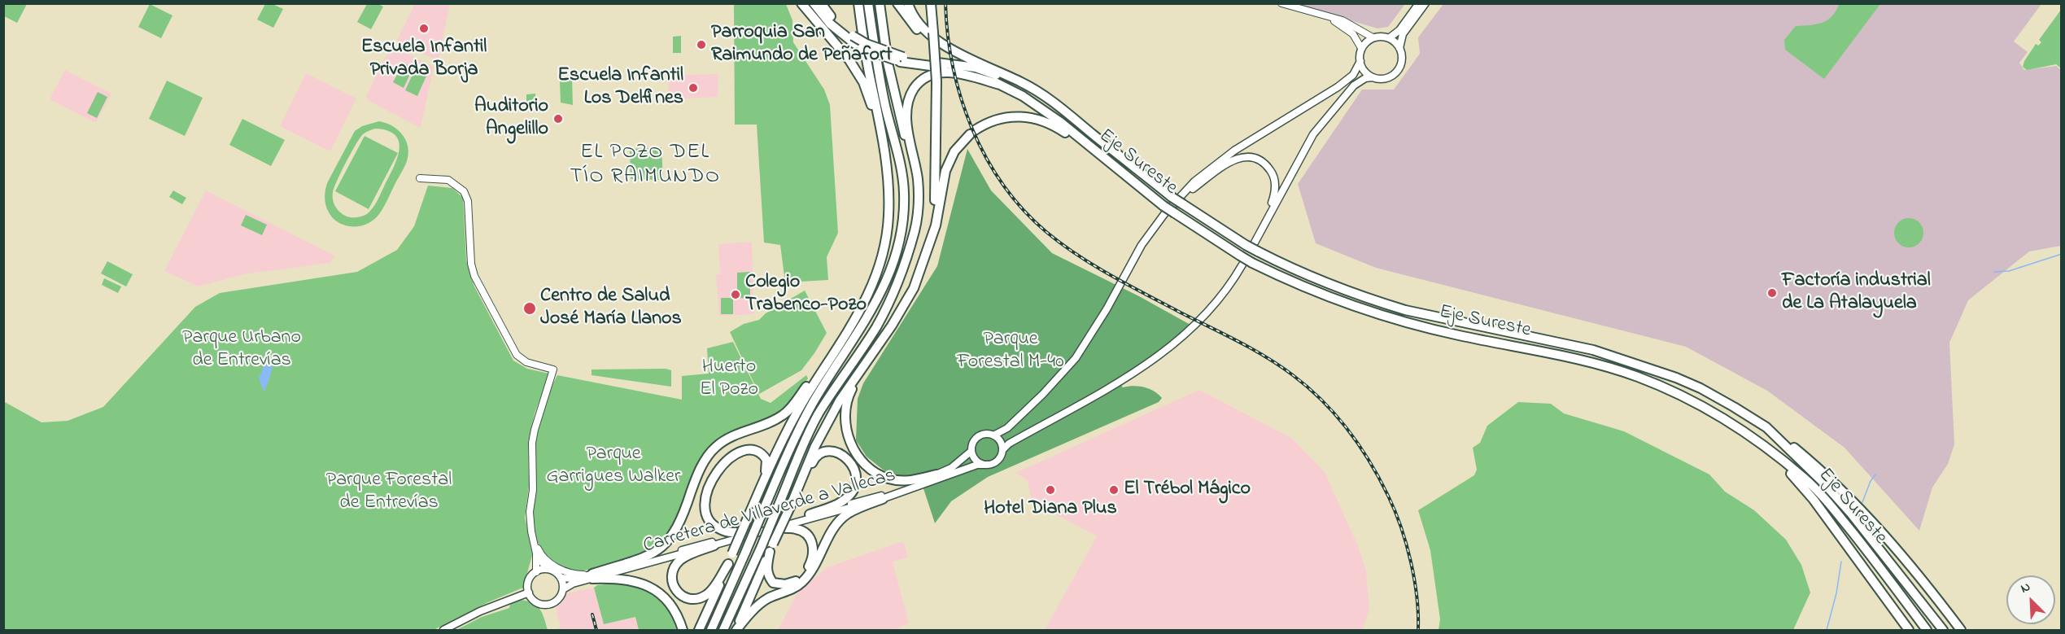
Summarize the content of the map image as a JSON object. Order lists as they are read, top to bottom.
{
  "streets": {
    "highway": ["Eje Sureste"],
    "main road": ["Carretera de Villaverde a Vallecas"]
  },
  "districts": ["EL POZO DEL TÍO RAIMUNDO"],
  "parks": [
    "Parque Urbano de Entrevías",
    "Parque Forestal M-40",
    "Huerto El Pozo",
    "Parque Garrigues Walker",
    "Parque Forestal de Entrevías"
  ],
  "places": [
    "Escuela Infantil Privada Borja",
    "Parroquia San Raimundo de Peñafort",
    "Escuela Infantil Los Delfines",
    "Auditorio Angelillo",
    "Factoría industrial de La Atalayuela",
    "Colegio Trabenco-Pozo",
    "Centro de Salud José María Llanos",
    "Hotel Diana Plus",
    "El Trébol Mágico"
  ],
  "north": "top left"
}
